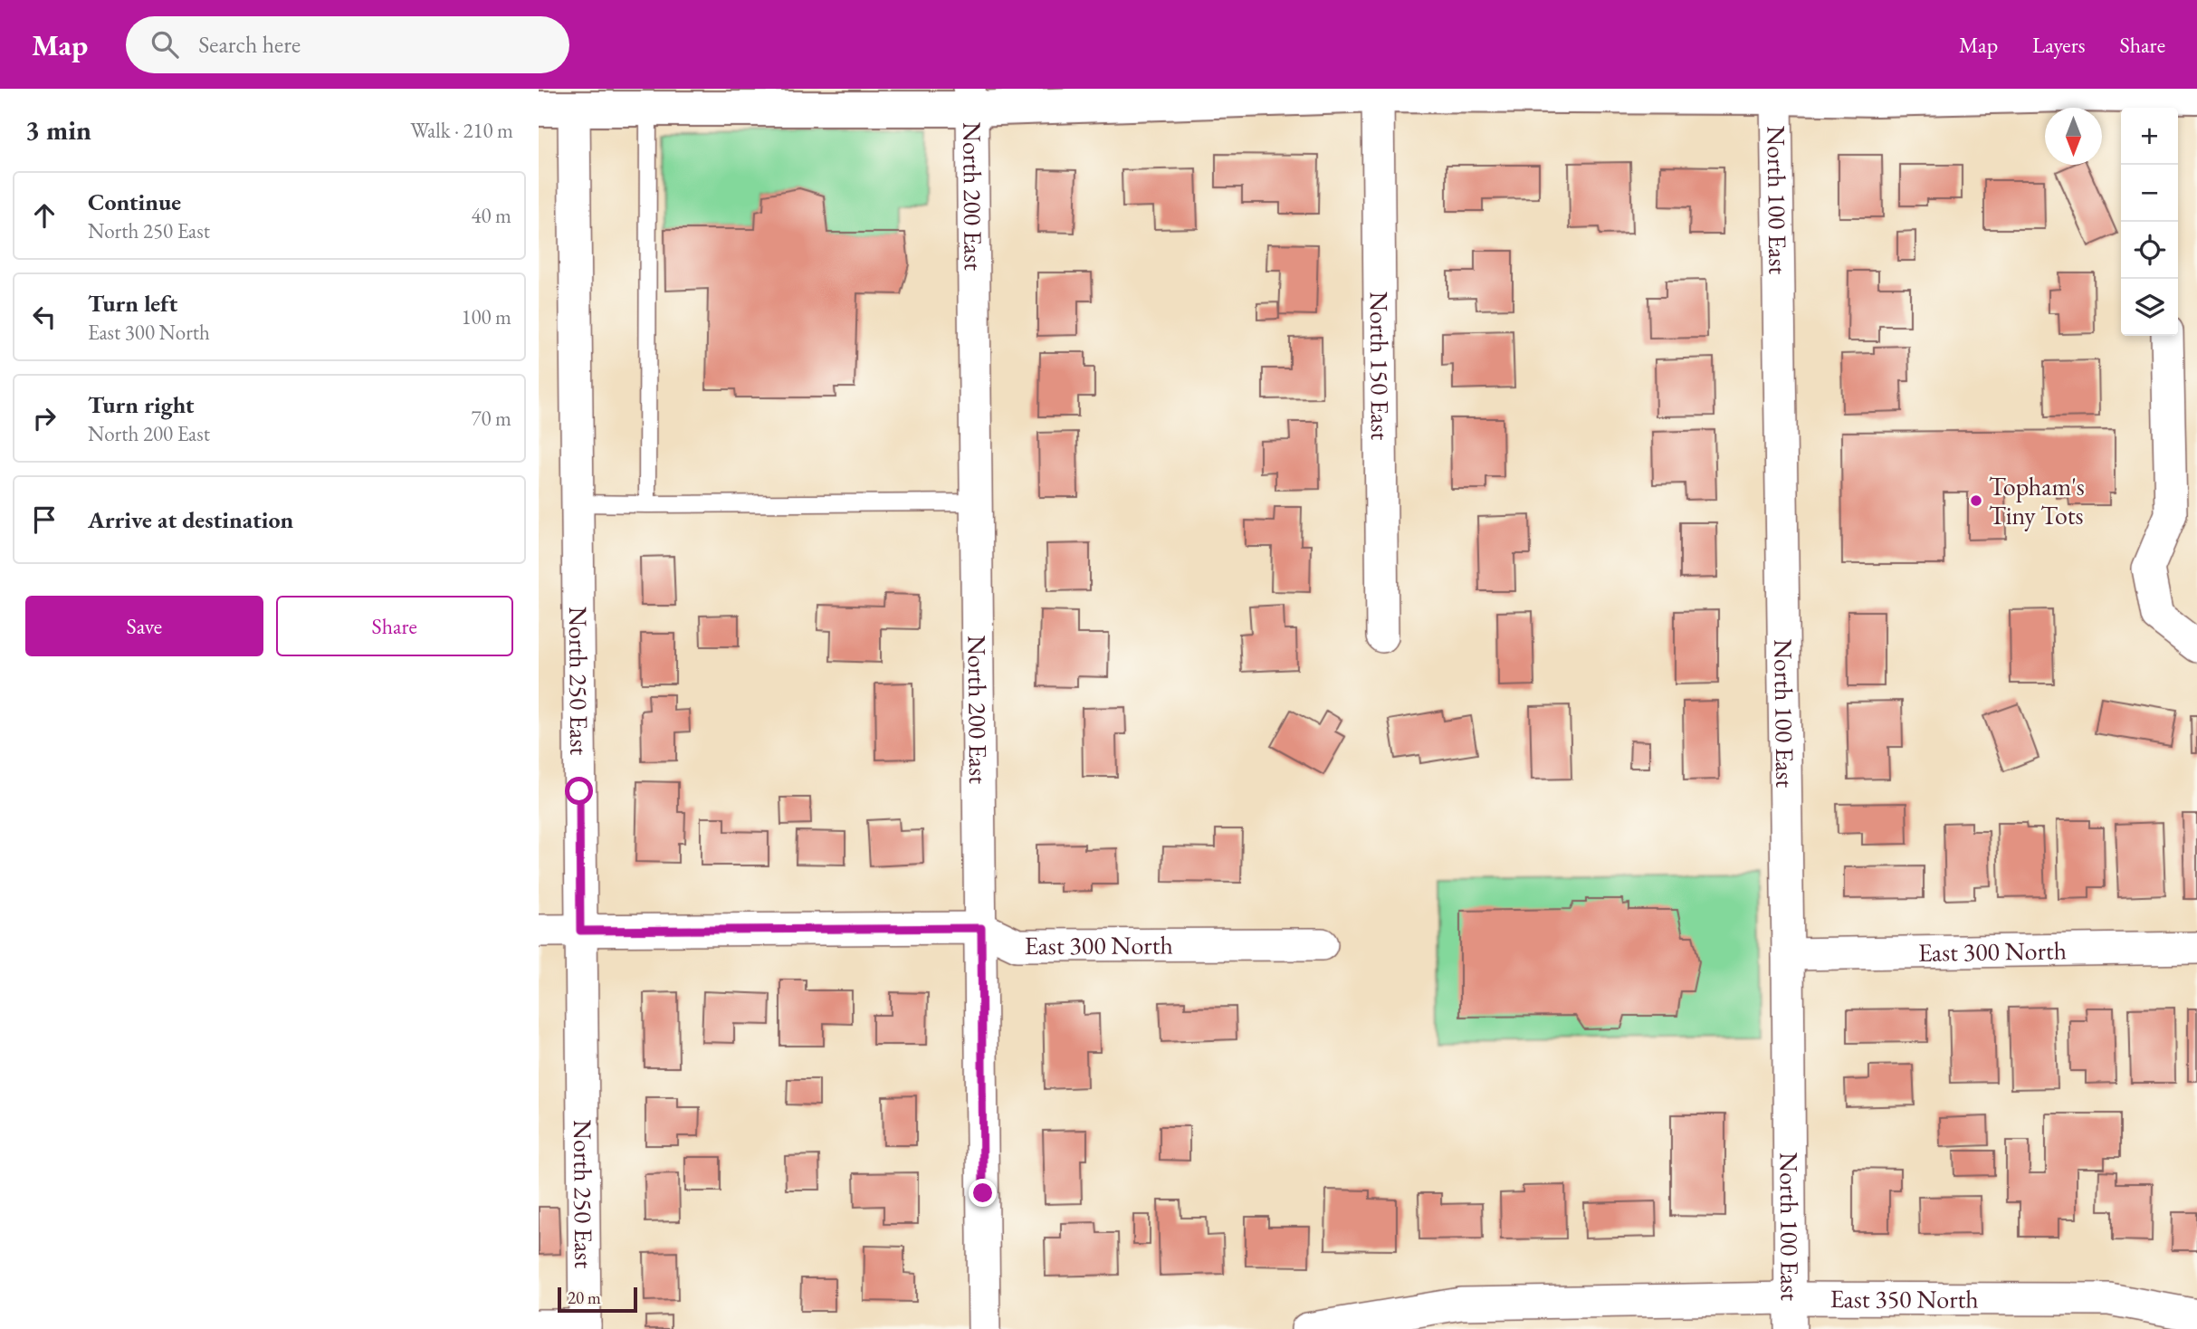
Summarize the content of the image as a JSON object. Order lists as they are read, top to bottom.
{
  "streets": {
    "street": [
      "North 200 East",
      "North 100 East",
      "North 150 East",
      "North 250 East",
      "East 300 North",
      "East 350 North"
    ]
  },
  "crossings": [
    ["North 200 East", "East 300 North"],
    ["North 100 East", "East 300 North"],
    ["North 100 East", "East 350 North"],
    ["North 250 East", "East 300 North"]
  ],
  "places": ["Topham's Tiny Tots"],
  "scale_bar": "20 m",
  "north": "bottom",
  "page": {
    "header": "Map",
    "search": "Search here",
    "nav": ["Map", "Layers", "Share"],
    "heading": ["3 min", "Walk · 210 m"],
    "map_buttons": ["+", "−"],
    "list": [
      ["Continue", "North 250 East", "40 m"],
      ["Turn left", "East 300 North", "100 m"],
      ["Turn right", "North 200 East", "70 m"],
      "Arrive at destination"
    ],
    "buttons": ["Save", "Share"],
    "scale": "20 m"
  }
}
